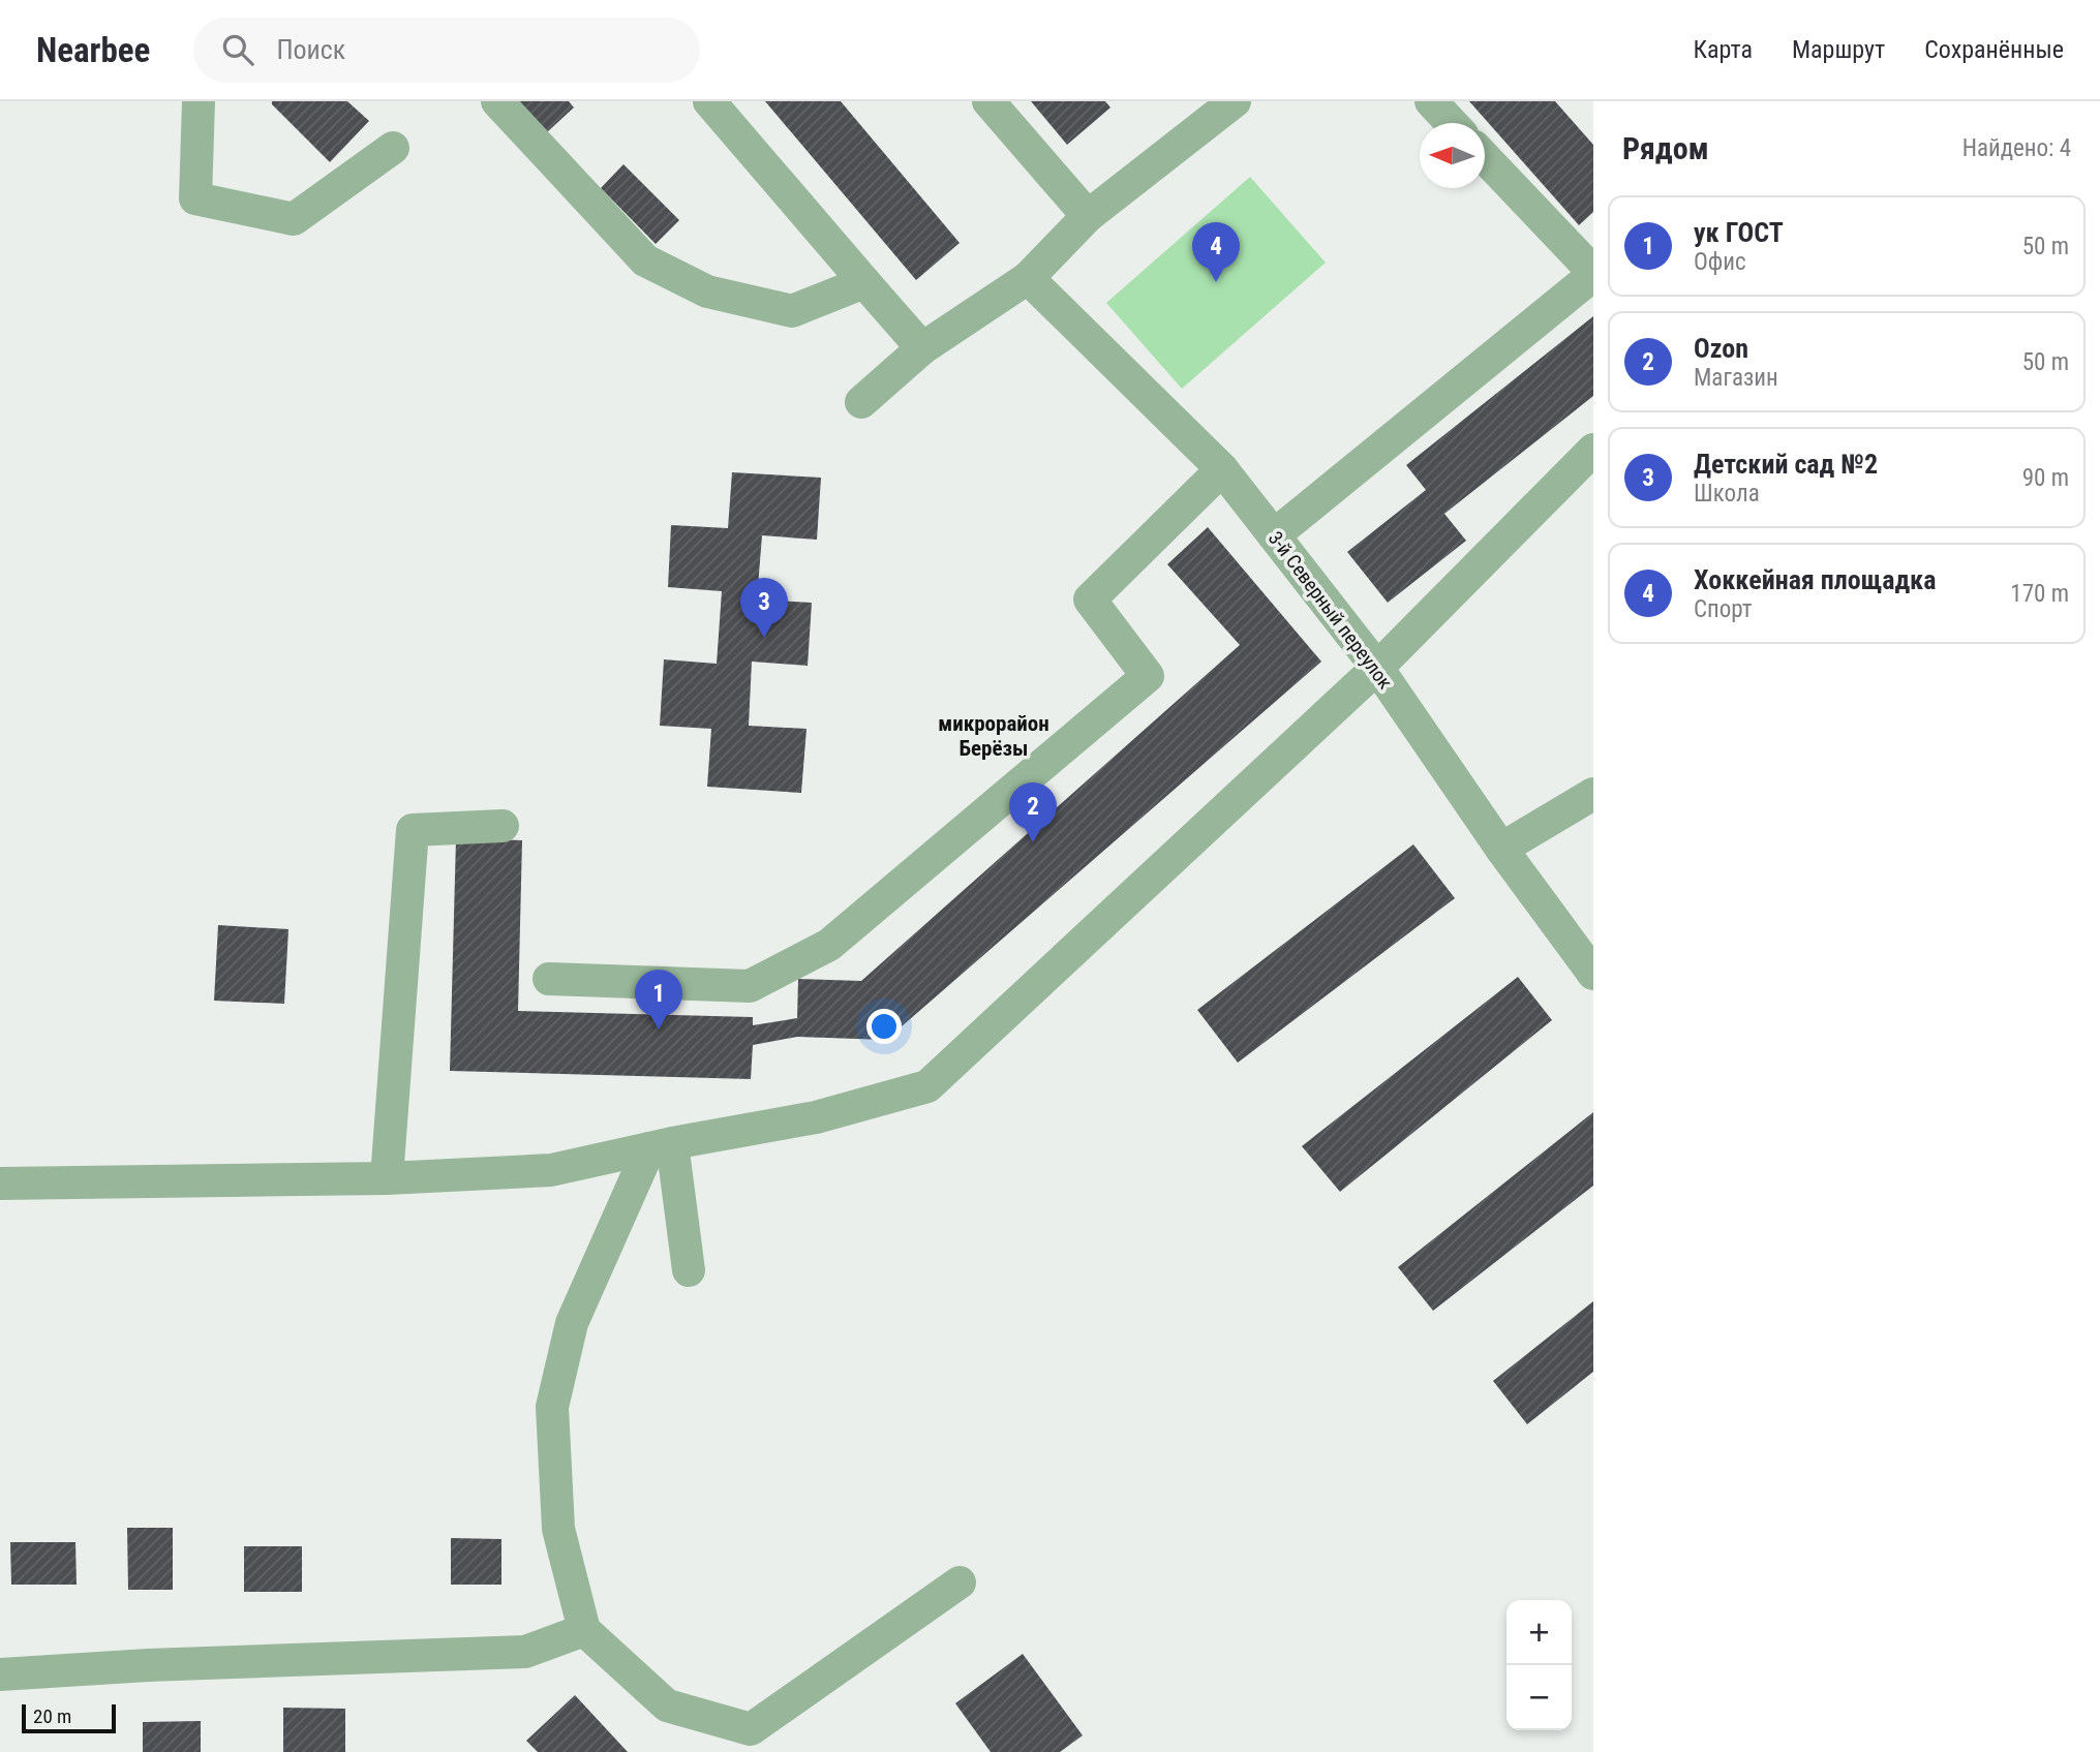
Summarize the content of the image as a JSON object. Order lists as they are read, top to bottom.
{
  "streets": {
    "street": ["3-й Северный переулок"]
  },
  "districts": ["микрорайон Берёзы"],
  "scale_bar": "20 m",
  "north": "left",
  "page": {
    "header": "Nearbee",
    "search": "Поиск",
    "nav": ["Карта", "Маршрут", "Сохранённые"],
    "heading": ["Рядом", "Найдено: 4"],
    "list": [
      {
        "mark": "1",
        "name": "ук ГОСТ",
        "note": "Офис",
        "value": "50 m"
      },
      {
        "mark": "2",
        "name": "Ozon",
        "note": "Магазин",
        "value": "50 m"
      },
      {
        "mark": "3",
        "name": "Детский сад №2",
        "note": "Школа",
        "value": "90 m"
      },
      {
        "mark": "4",
        "name": "Хоккейная площадка",
        "note": "Спорт",
        "value": "170 m"
      }
    ],
    "pins": [
      "4",
      "3",
      "2",
      "1"
    ],
    "map_buttons": ["+", "−"],
    "scale": "20 m"
  }
}
